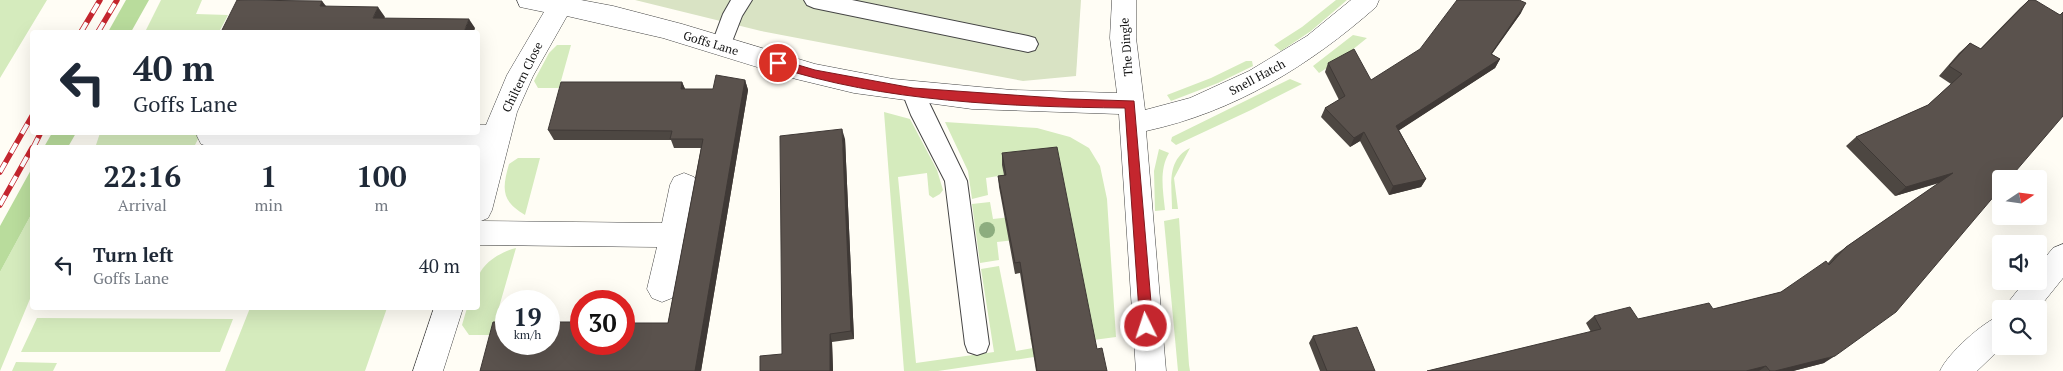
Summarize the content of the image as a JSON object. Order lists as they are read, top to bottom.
{
  "streets": {
    "street": [
      "Goffs Lane",
      "The Dingle",
      "Chiltern Close",
      "Snell Hatch"
    ]
  },
  "crossings": [
    ["Goffs Lane", "The Dingle"],
    ["Goffs Lane", "Chiltern Close"],
    ["Goffs Lane", "Snell Hatch"],
    ["The Dingle", "Snell Hatch"]
  ],
  "north": "right",
  "page": {
    "turn": ["40 m", "Goffs Lane"],
    "eta": [
      "22:16",
      "Arrival",
      "1",
      "min",
      "100",
      "m"
    ],
    "list": [
      {
        "name": "Turn left",
        "note": "Goffs Lane",
        "value": "40 m"
      }
    ],
    "speed": "19 km/h",
    "limit": "30"
  }
}
